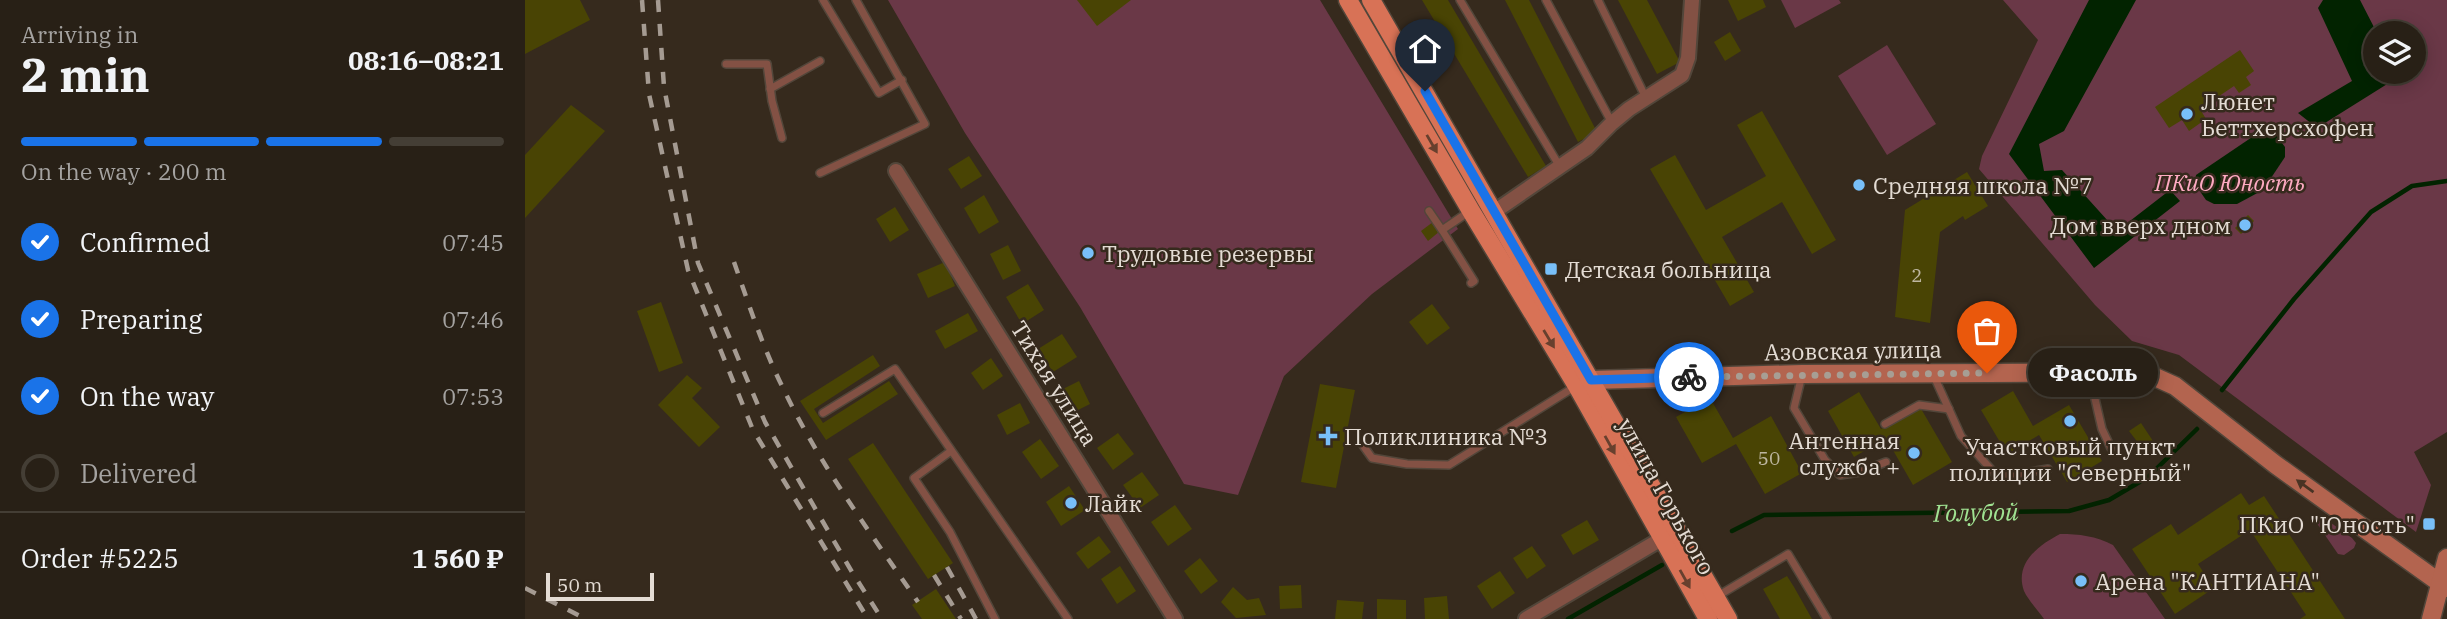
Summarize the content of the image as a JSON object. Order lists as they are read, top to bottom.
{
  "streets": {
    "main road": ["Азовская улица", "улица Горького"],
    "street": ["Тихая улица"]
  },
  "crossings": [
    ["Азовская улица", "улица Горького"]
  ],
  "one_way": ["Азовская улица"],
  "water": ["Голубой"],
  "parks": ["ПКиО Юность"],
  "places": {
    "other": [
      "Люнет Беттхерсхофен",
      "Средняя школа №7",
      "Дом вверх дном",
      "Трудовые резервы",
      "Фасоль",
      "Участковый пункт полиции \"Северный\"",
      "Антенная служба +",
      "Лайк",
      "Арена \"КАНТИАНА\""
    ],
    "transit": ["Детская больница", "ПКиО \"Юность\""],
    "health": ["Поликлиника №3"]
  },
  "house_numbers": ["2", "50"],
  "scale_bar": "50 m",
  "page": {
    "heading": ["2 min", "Arriving in", "08:16–08:21"],
    "panel": ["Order #5225", "1 560 ₽"],
    "bar": "On the way · 200 m",
    "list": [
      ["Confirmed", "07:45"],
      ["Preparing", "07:46"],
      ["On the way", "07:53"],
      "Delivered"
    ],
    "bubble": "Фасоль",
    "scale": "50 m"
  }
}
